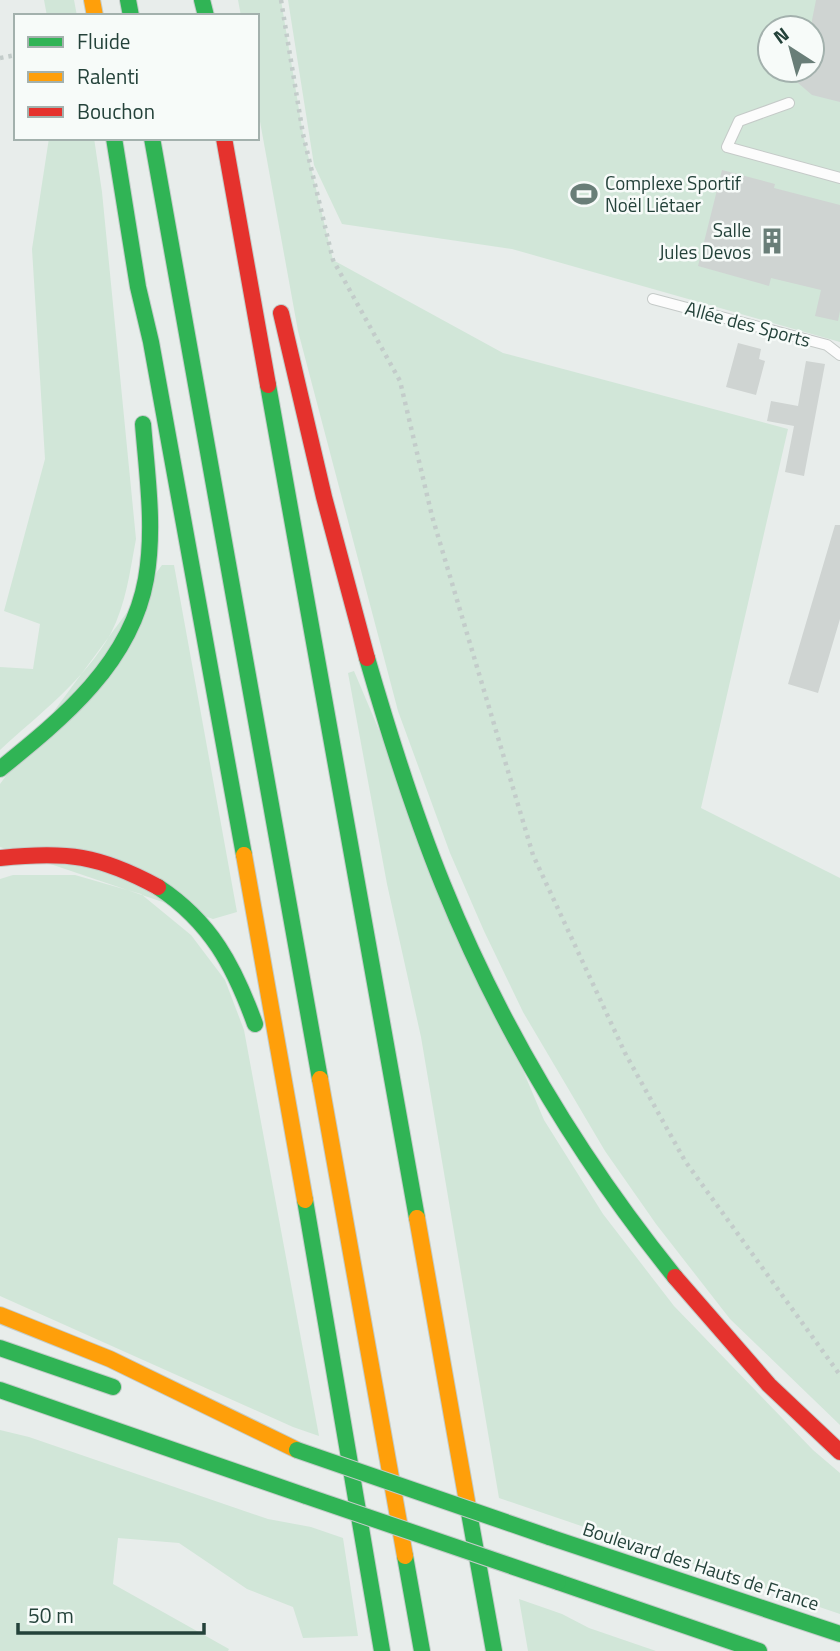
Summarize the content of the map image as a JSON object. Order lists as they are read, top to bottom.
{
  "streets": {
    "highway": ["Boulevard des Hauts de France"],
    "lane": ["Allée des Sports"]
  },
  "places": {
    "sports": ["Complexe Sportif Noël Liétaer"],
    "building": ["Salle Jules Devos"]
  },
  "legend": ["Fluide", "Ralenti", "Bouchon"],
  "scale_bar": "50 m",
  "north": "top left"
}
